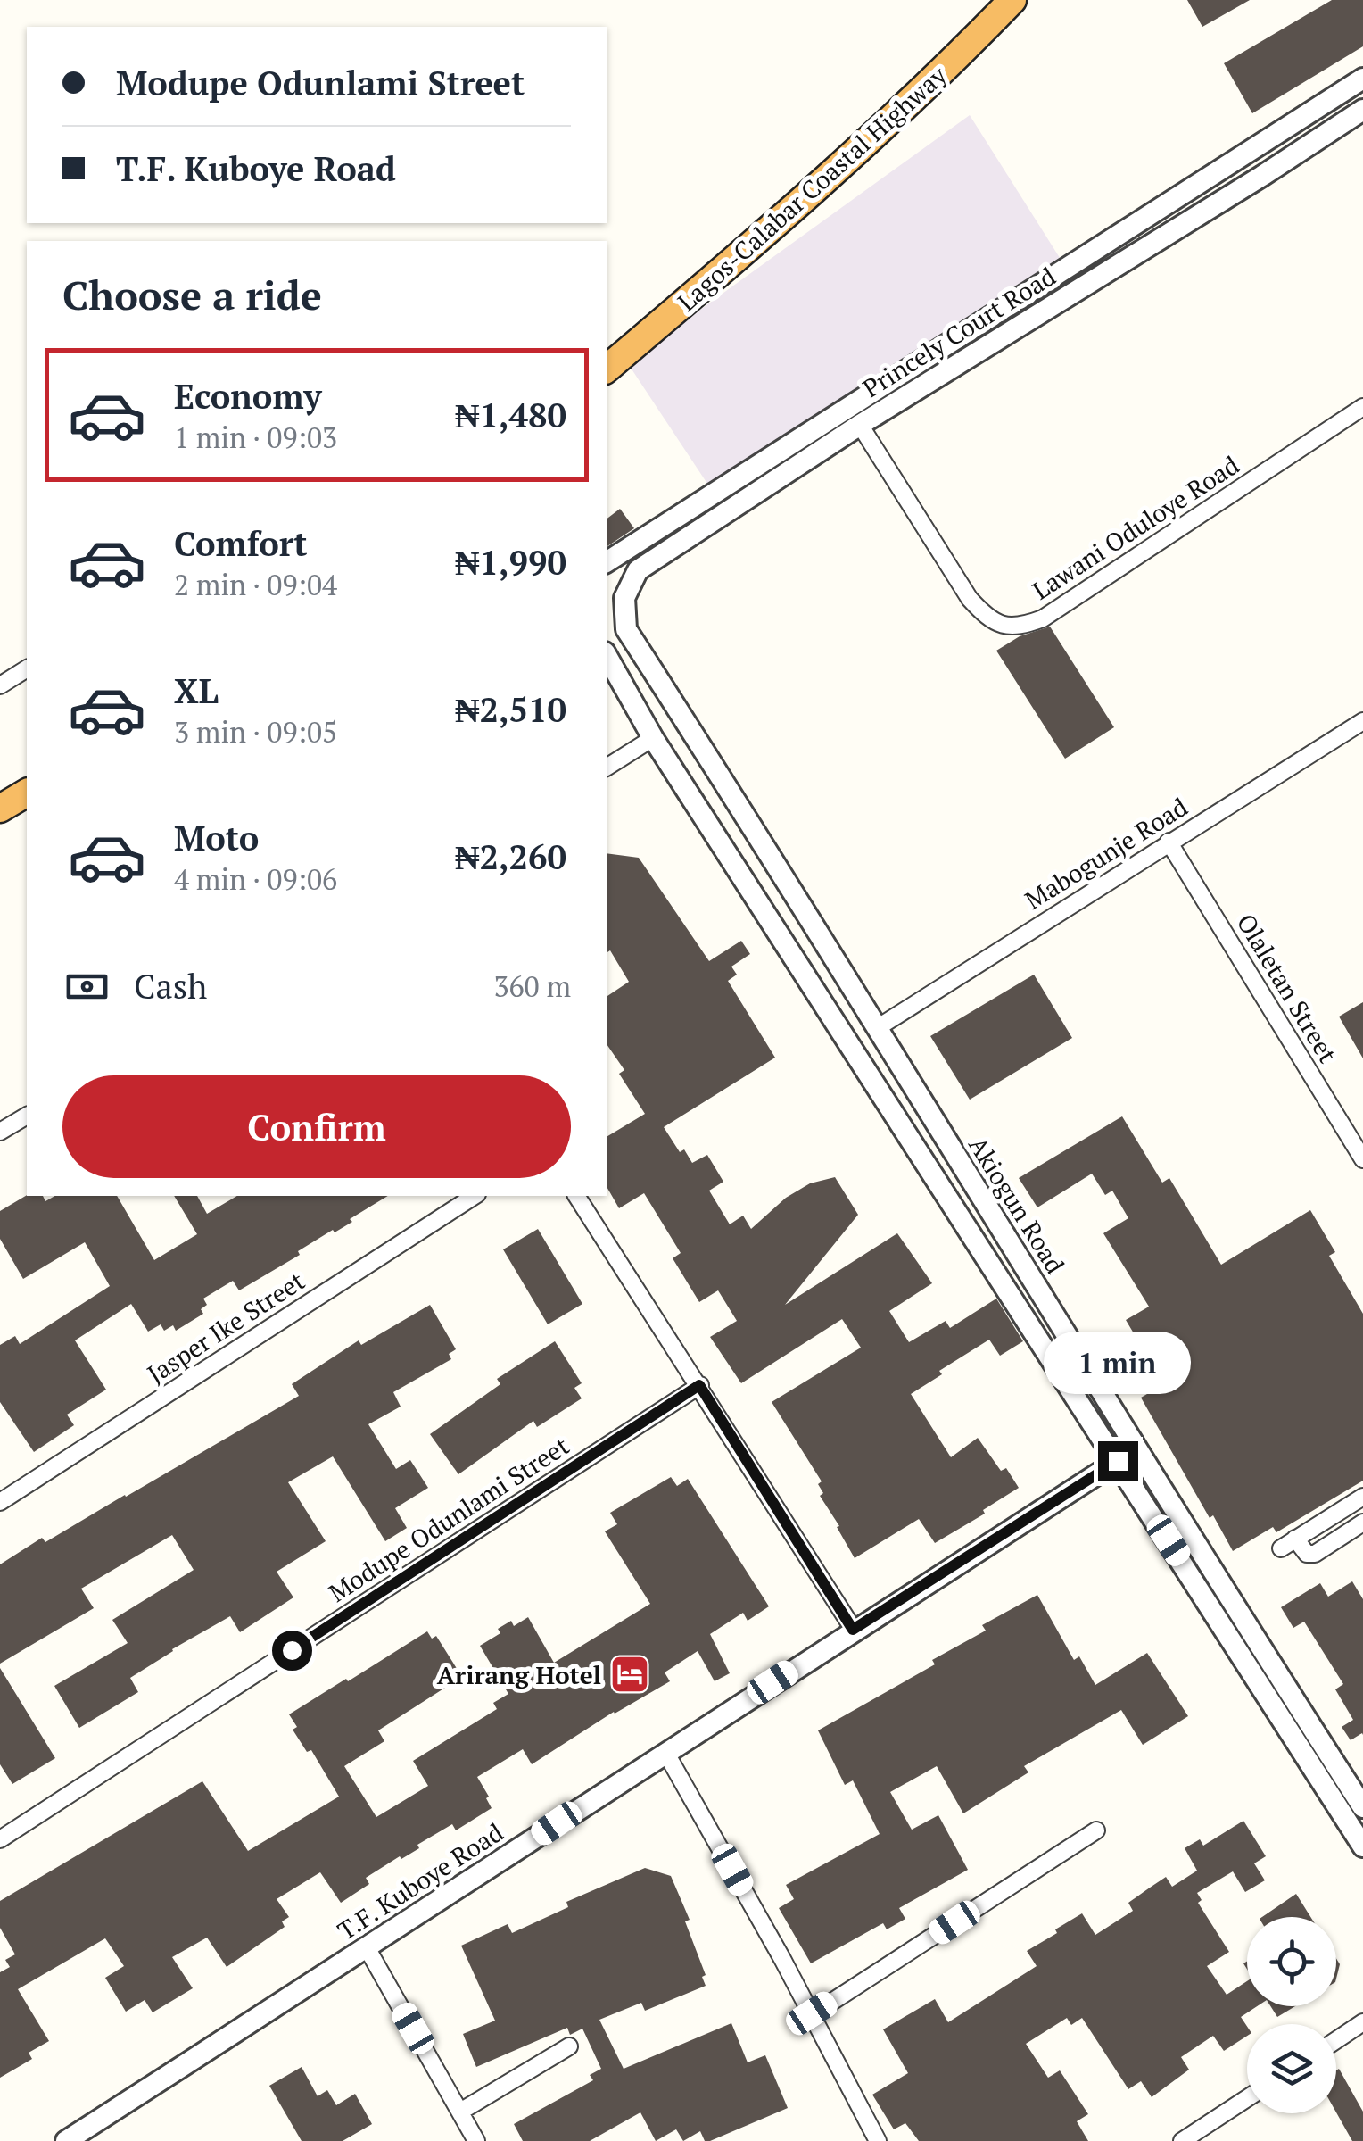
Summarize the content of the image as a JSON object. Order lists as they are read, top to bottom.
{
  "streets": {
    "highway": ["Lagos-Calabar Coastal Highway"],
    "street": [
      "Princely Court Road",
      "Lawani Oduloye Road",
      "Mabogunje Road",
      "Olaletan Street",
      "Akiogun Road",
      "Jasper Ike Street",
      "Modupe Odunlami Street",
      "T.F. Kuboye Road"
    ]
  },
  "crossings": [
    ["Princely Court Road", "Lawani Oduloye Road"],
    ["Princely Court Road", "Akiogun Road"],
    ["Mabogunje Road", "Olaletan Street"],
    ["Mabogunje Road", "Akiogun Road"]
  ],
  "places": {
    "hotel": ["Arirang Hotel"]
  },
  "page": {
    "banner": ["Modupe Odunlami Street", "T.F. Kuboye Road"],
    "heading": "Choose a ride",
    "list": [
      {
        "name": "Economy",
        "note": "1 min · 09:03",
        "value": "₦1,480"
      },
      {
        "name": "Comfort",
        "note": "2 min · 09:04",
        "value": "₦1,990"
      },
      {
        "name": "XL",
        "note": "3 min · 09:05",
        "value": "₦2,510"
      },
      {
        "name": "Moto",
        "note": "4 min · 09:06",
        "value": "₦2,260"
      }
    ],
    "pay": ["Cash", "360 m"],
    "buttons": "Confirm",
    "bubble": "1 min"
  }
}
